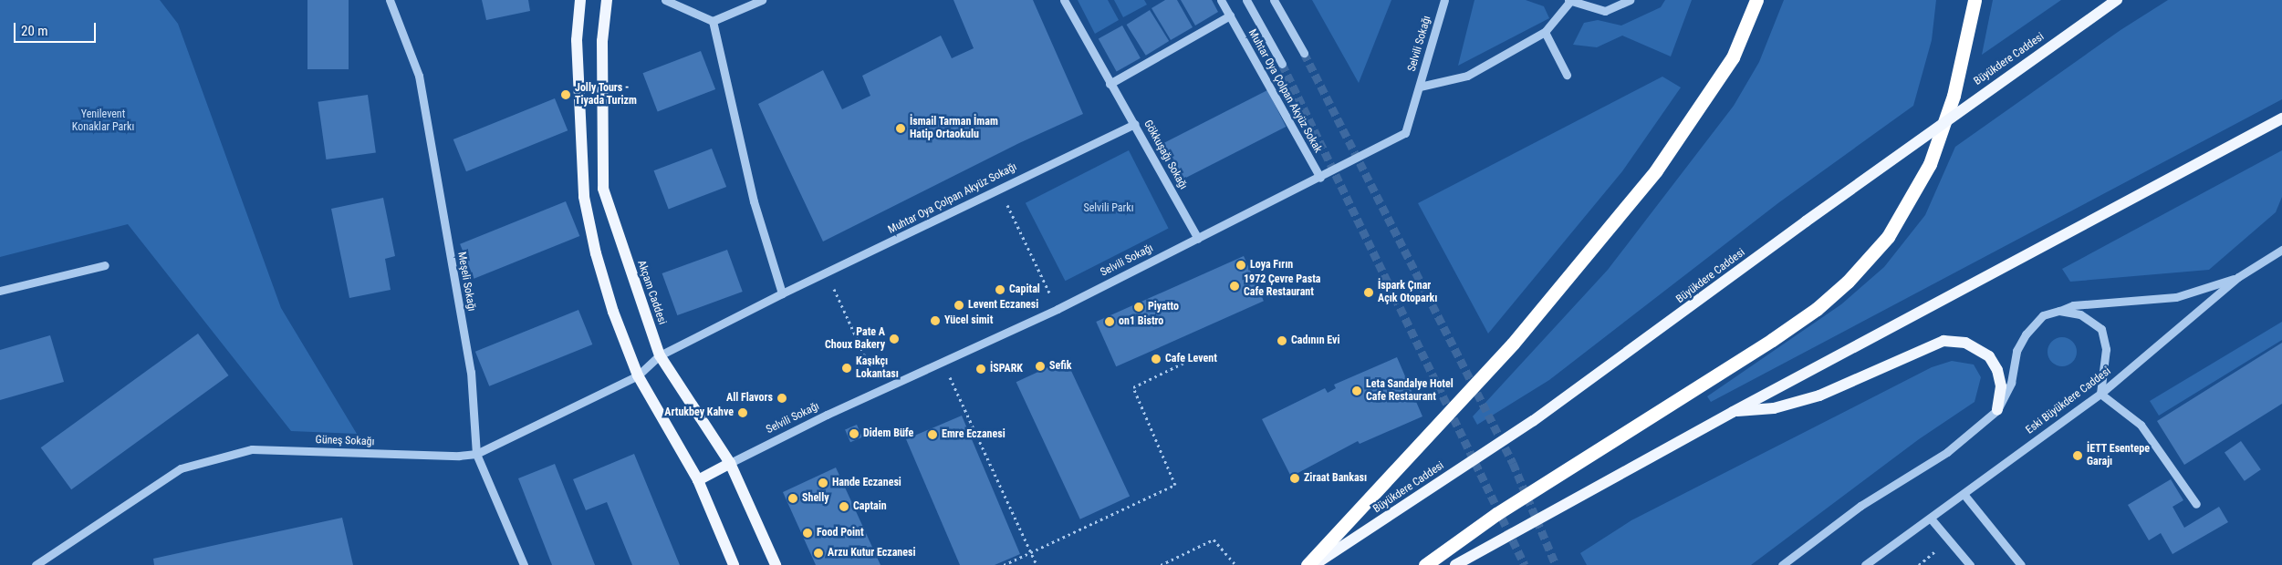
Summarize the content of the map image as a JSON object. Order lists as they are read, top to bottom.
{
  "streets": {
    "main road": ["Büyükdere Caddesi", "Akçam Caddesi"],
    "street": [
      "Selvili Sokağı",
      "Muhtar Oya Çolpan Akyüz Sokak",
      "Gökkuşağı Sokağı",
      "Muhtar Oya Çolpan Akyüz Sokağı",
      "Meşeli Sokağı",
      "Eski Büyükdere Caddesi",
      "Güneş Sokağı"
    ]
  },
  "crossings": [
    ["Selvili Sokağı", "Muhtar Oya Çolpan Akyüz Sokak"],
    ["Selvili Sokağı", "Gökkuşağı Sokağı"],
    ["Selvili Sokağı", "Akçam Caddesi"],
    ["Gökkuşağı Sokağı", "Muhtar Oya Çolpan Akyüz Sokağı"],
    ["Muhtar Oya Çolpan Akyüz Sokağı", "Akçam Caddesi"],
    ["Muhtar Oya Çolpan Akyüz Sokağı", "Güneş Sokağı"],
    ["Meşeli Sokağı", "Güneş Sokağı"],
    ["Akçam Caddesi", "Güneş Sokağı"]
  ],
  "parks": ["Yenilevent Konaklar Parkı", "Selvili Parkı"],
  "places": [
    "Jolly Tours - Tiyada Turizm",
    "İsmail Tarman İmam Hatip Ortaokulu",
    "Loya Fırın",
    "1972 Çevre Pasta Cafe Restaurant",
    "Capital",
    "İspark Çınar Açık Otoparkı",
    "Levent Eczanesi",
    "Piyatto",
    "Yücel simit",
    "on1 Bistro",
    "Pate A Choux Bakery",
    "Cadının Evi",
    "Cafe Levent",
    "Sefik",
    "Kaşıkçı Lokantası",
    "İSPARK",
    "Leta Sandalye Hotel Cafe Restaurant",
    "All Flavors",
    "Artukbey Kahve",
    "Didem Büfe",
    "Emre Eczanesi",
    "İETT Esentepe Garajı",
    "Ziraat Bankası",
    "Hande Eczanesi",
    "Shelly",
    "Captain",
    "Food Point",
    "Arzu Kutur Eczanesi"
  ],
  "scale_bar": "20 m"
}
